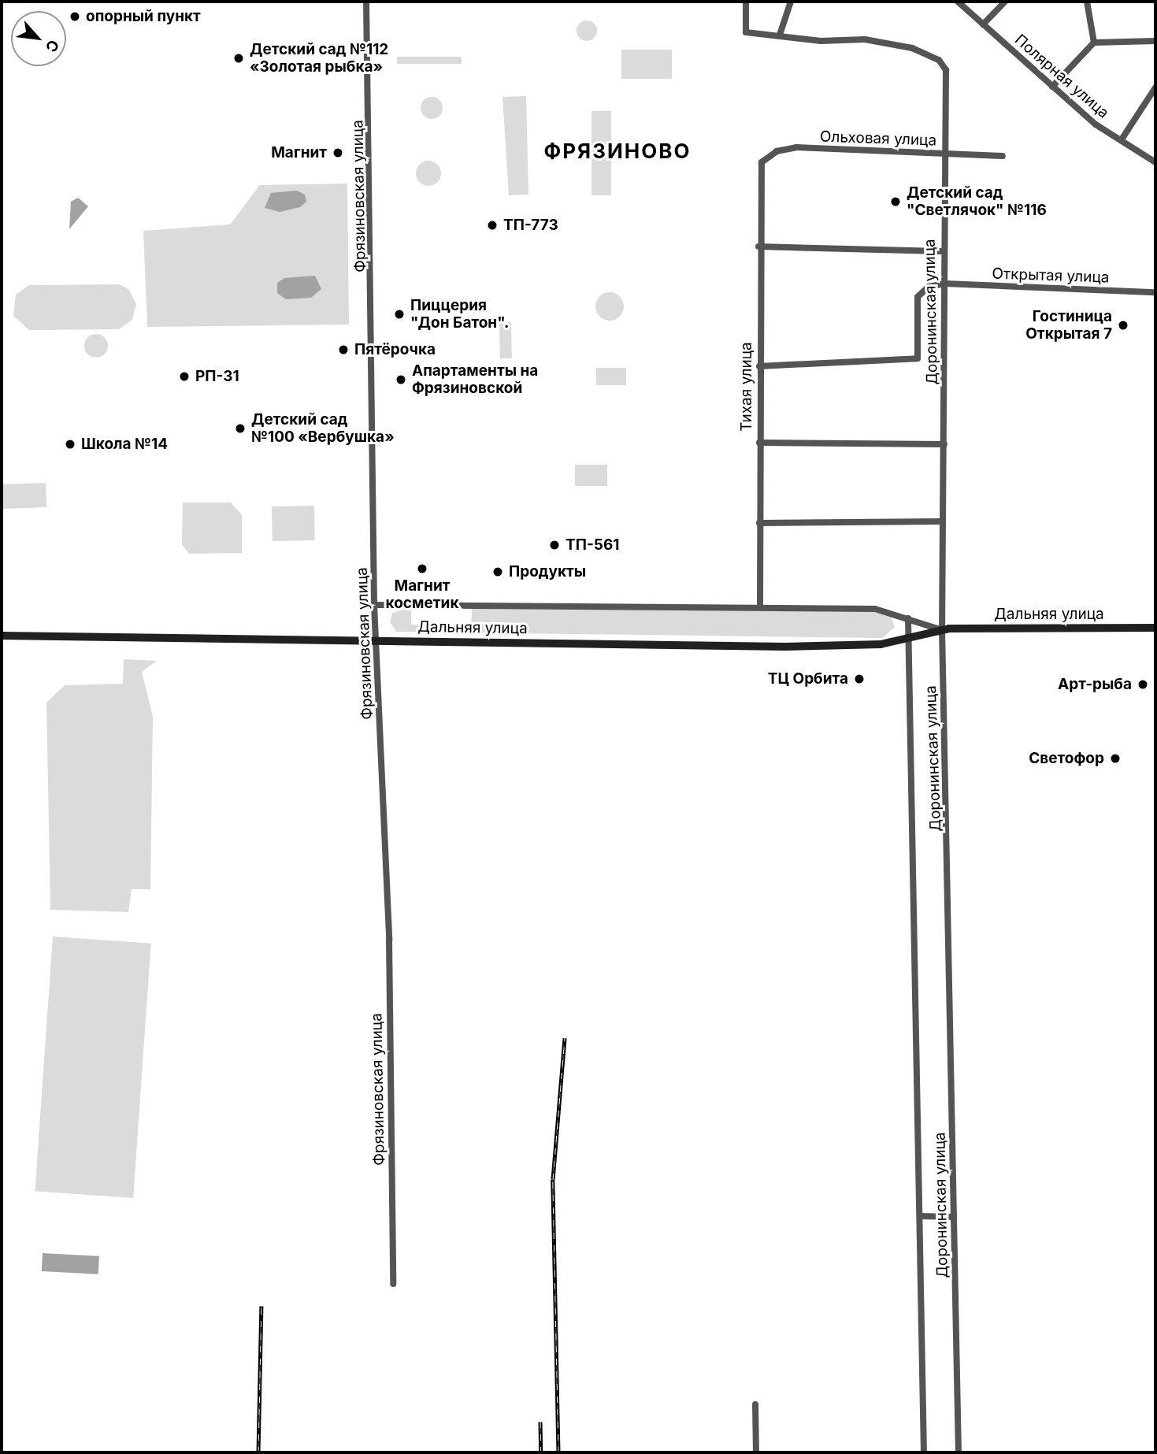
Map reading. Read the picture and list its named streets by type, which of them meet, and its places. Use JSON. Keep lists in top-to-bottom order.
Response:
{
  "streets": {
    "street": [
      "Полярная улица",
      "Ольховая улица",
      "Фрязиновская улица",
      "Открытая улица",
      "Доронинская улица",
      "Тихая улица",
      "Дальняя улица"
    ]
  },
  "crossings": [
    ["Ольховая улица", "Доронинская улица"],
    ["Ольховая улица", "Тихая улица"],
    ["Фрязиновская улица", "Дальняя улица"],
    ["Открытая улица", "Доронинская улица"],
    ["Доронинская улица", "Дальняя улица"],
    ["Тихая улица", "Дальняя улица"]
  ],
  "districts": ["ФРЯЗИНОВО"],
  "places": [
    "опорный пункт",
    "Детский сад №112 «Золотая рыбка»",
    "Магнит",
    "Детский сад \"Светлячок\" №116",
    "ТП-773",
    "Пиццерия \"Дон Батон\".",
    "Гостиница Открытая 7",
    "Пятёрочка",
    "РП-31",
    "Апартаменты на Фрязиновской",
    "Детский сад №100 «Вербушка»",
    "Школа №14",
    "ТП-561",
    "Магнит косметик",
    "Продукты",
    "ТЦ Орбита",
    "Арт-рыба",
    "Светофор"
  ],
  "north": "bottom right"
}
